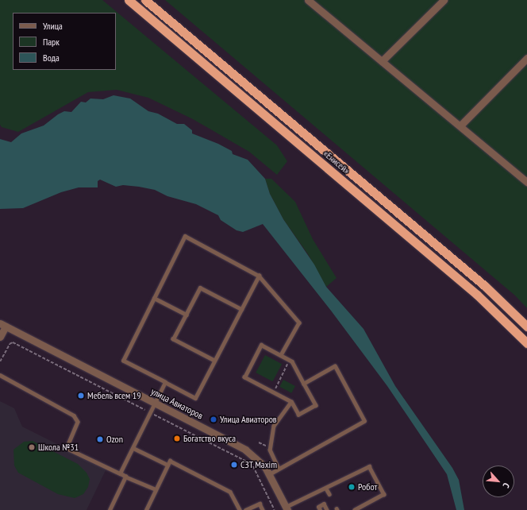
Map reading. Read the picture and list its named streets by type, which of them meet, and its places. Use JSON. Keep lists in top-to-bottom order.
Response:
{
  "streets": {
    "highway": ["«Енисей»"],
    "street": ["улица Авиаторов"]
  },
  "places": [
    "Мебель всем 19",
    "Улица Авиаторов",
    "Богатство вкуса",
    "Ozon",
    "Школа №31",
    "СЗТ Maxim",
    "Робот"
  ],
  "legend": ["Улица", "Парк", "Вода"],
  "north": "bottom right"
}
